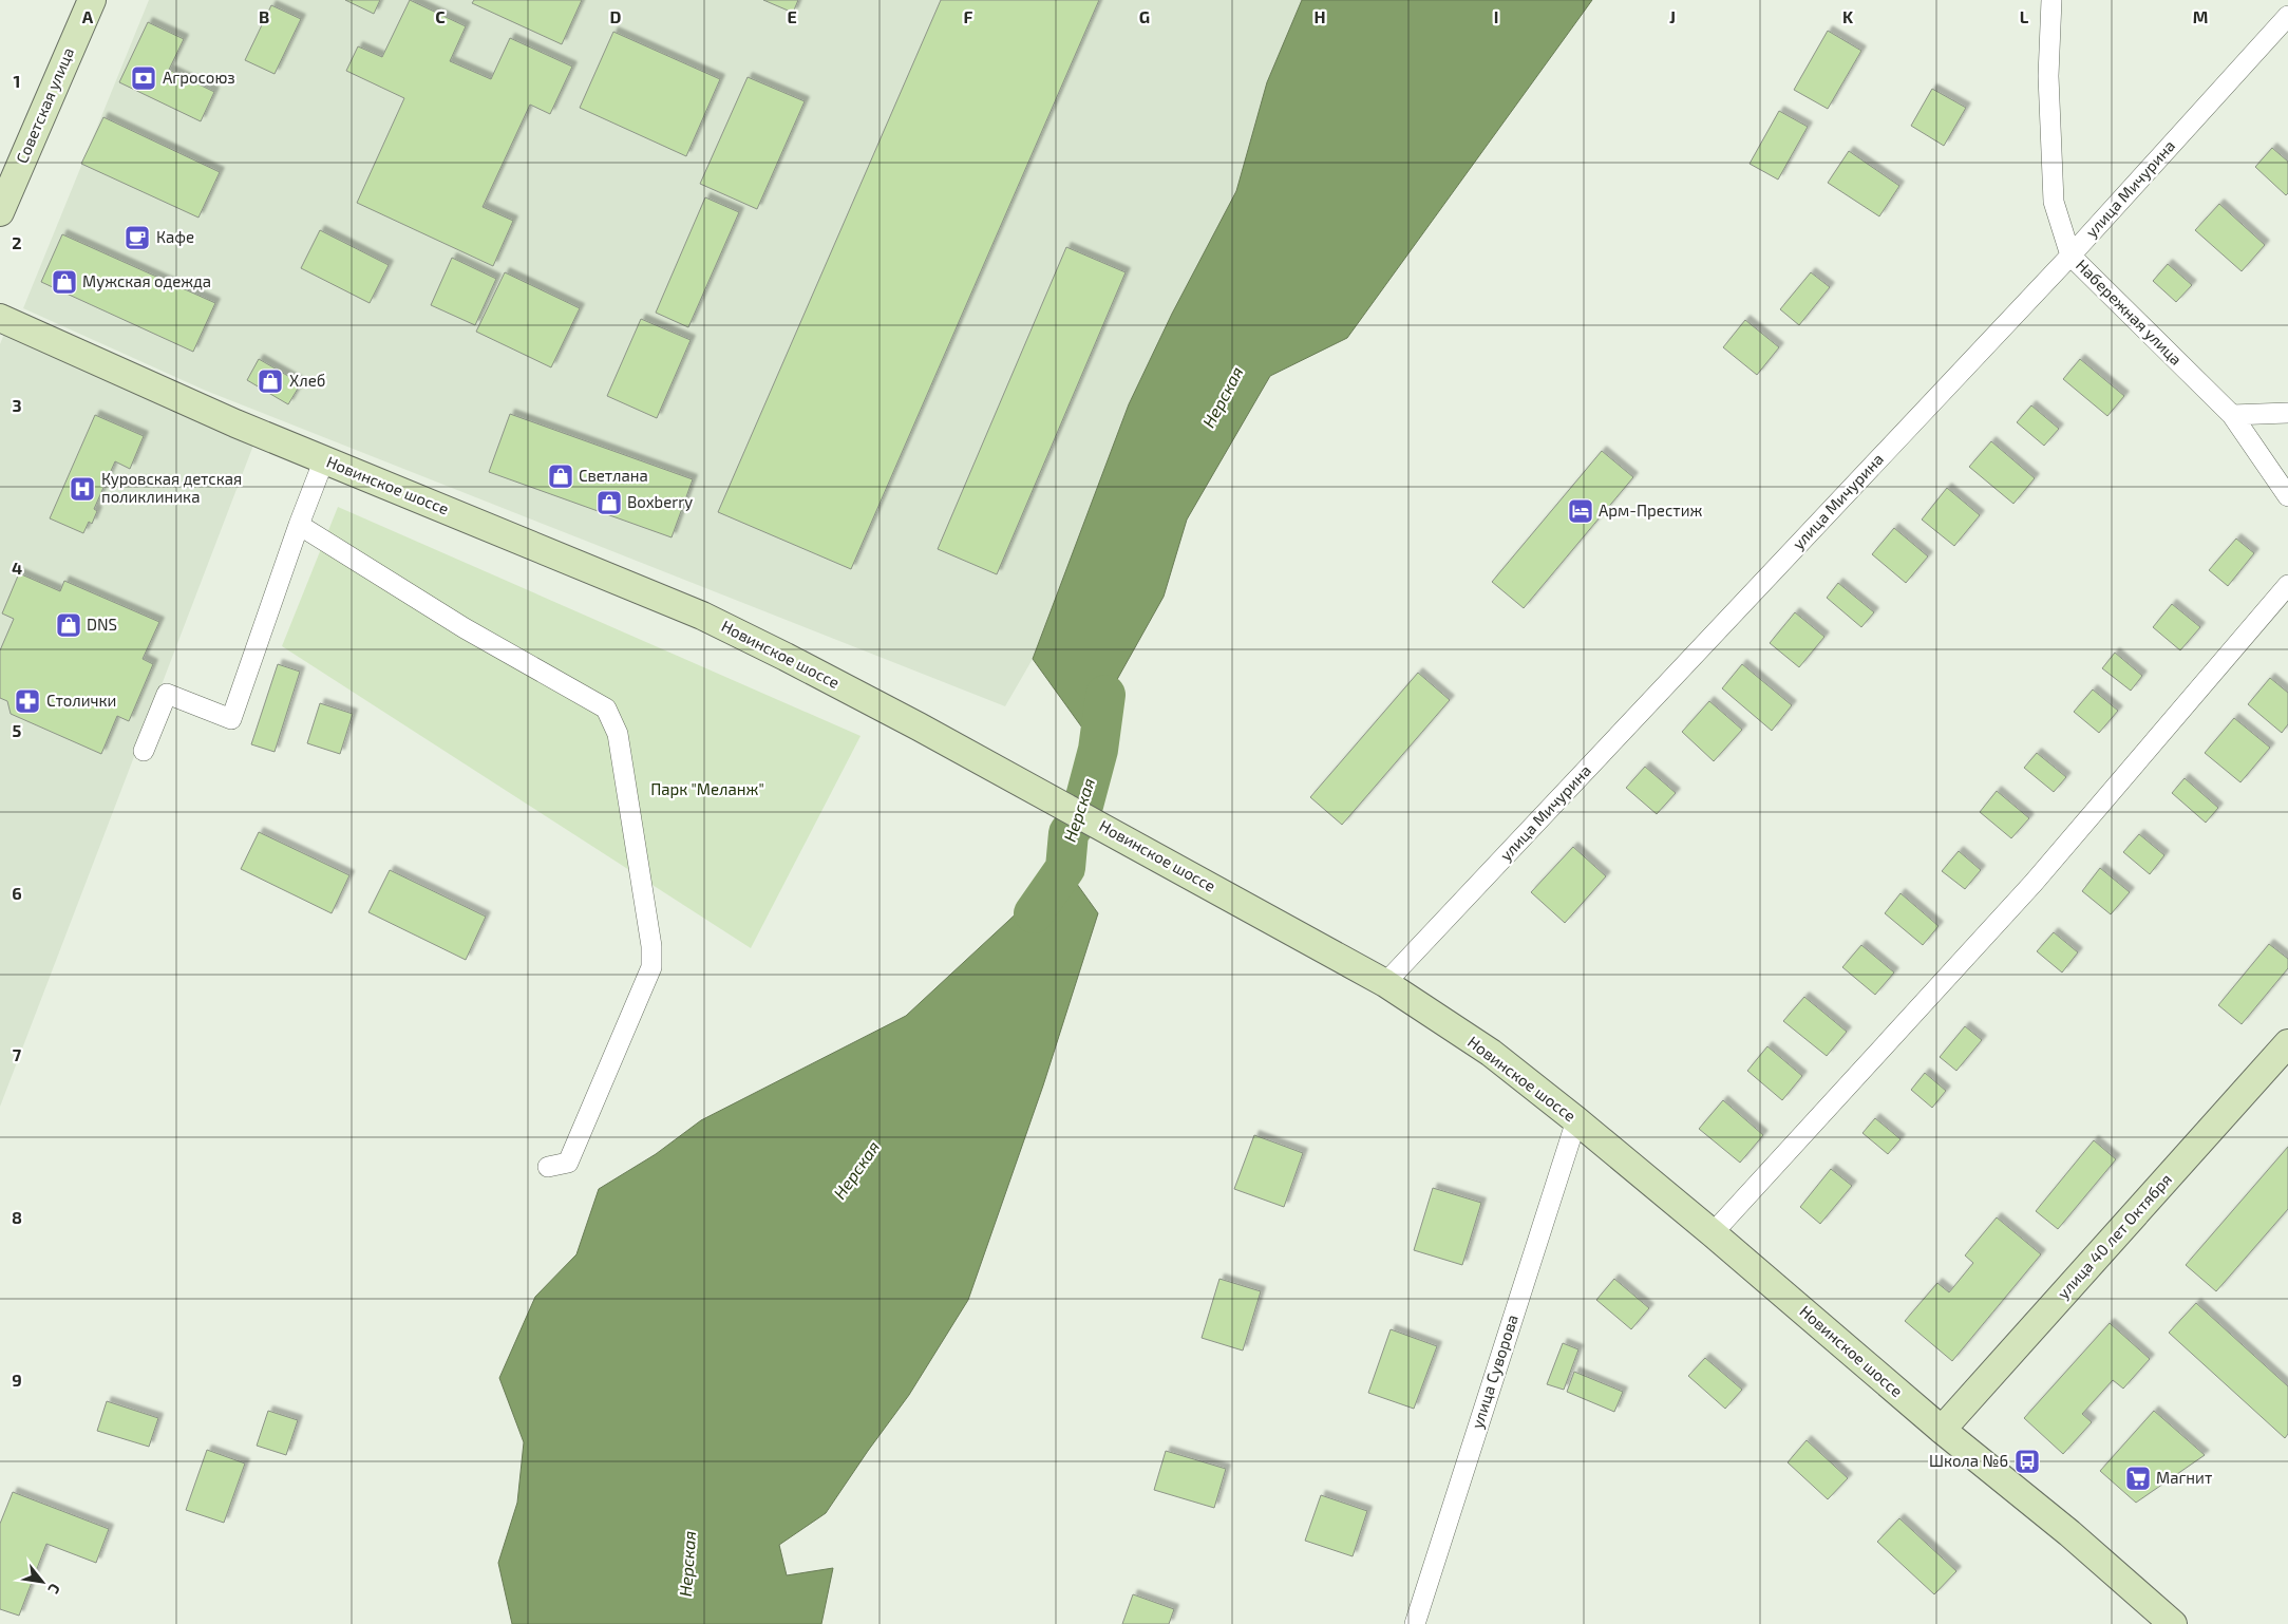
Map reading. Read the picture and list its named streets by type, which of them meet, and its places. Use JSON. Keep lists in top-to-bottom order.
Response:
{
  "streets": {
    "street": [
      "Советская улица",
      "улица Мичурина",
      "Набережная улица",
      "Новинское шоссе",
      "улица 40 лет Октября",
      "улица Суворова"
    ]
  },
  "crossings": [
    ["улица Мичурина", "Набережная улица"],
    ["улица Мичурина", "Новинское шоссе"],
    ["Новинское шоссе", "улица 40 лет Октября"],
    ["Новинское шоссе", "улица Суворова"]
  ],
  "water": ["Нерская"],
  "parks": ["Парк \"Меланж\""],
  "places": {
    "bank": ["Агросоюз"],
    "cafe": ["Кафе"],
    "shop": [
      "Мужская одежда",
      "Хлеб",
      "Светлана",
      "Boxberry",
      "DNS"
    ],
    "hospital": ["Куровская детская поликлиника"],
    "hotel": ["Арм-Престиж"],
    "pharmacy": ["Столички"],
    "bus stop": ["Школа №6"],
    "supermarket": ["Магнит"]
  },
  "north": "bottom right",
  "grid": {
    "columns": [
      "A",
      "B",
      "C",
      "D",
      "E",
      "F",
      "G",
      "H",
      "I",
      "J",
      "K",
      "L",
      "M"
    ],
    "rows": [
      "1",
      "2",
      "3",
      "4",
      "5",
      "6",
      "7",
      "8",
      "9"
    ]
  }
}
